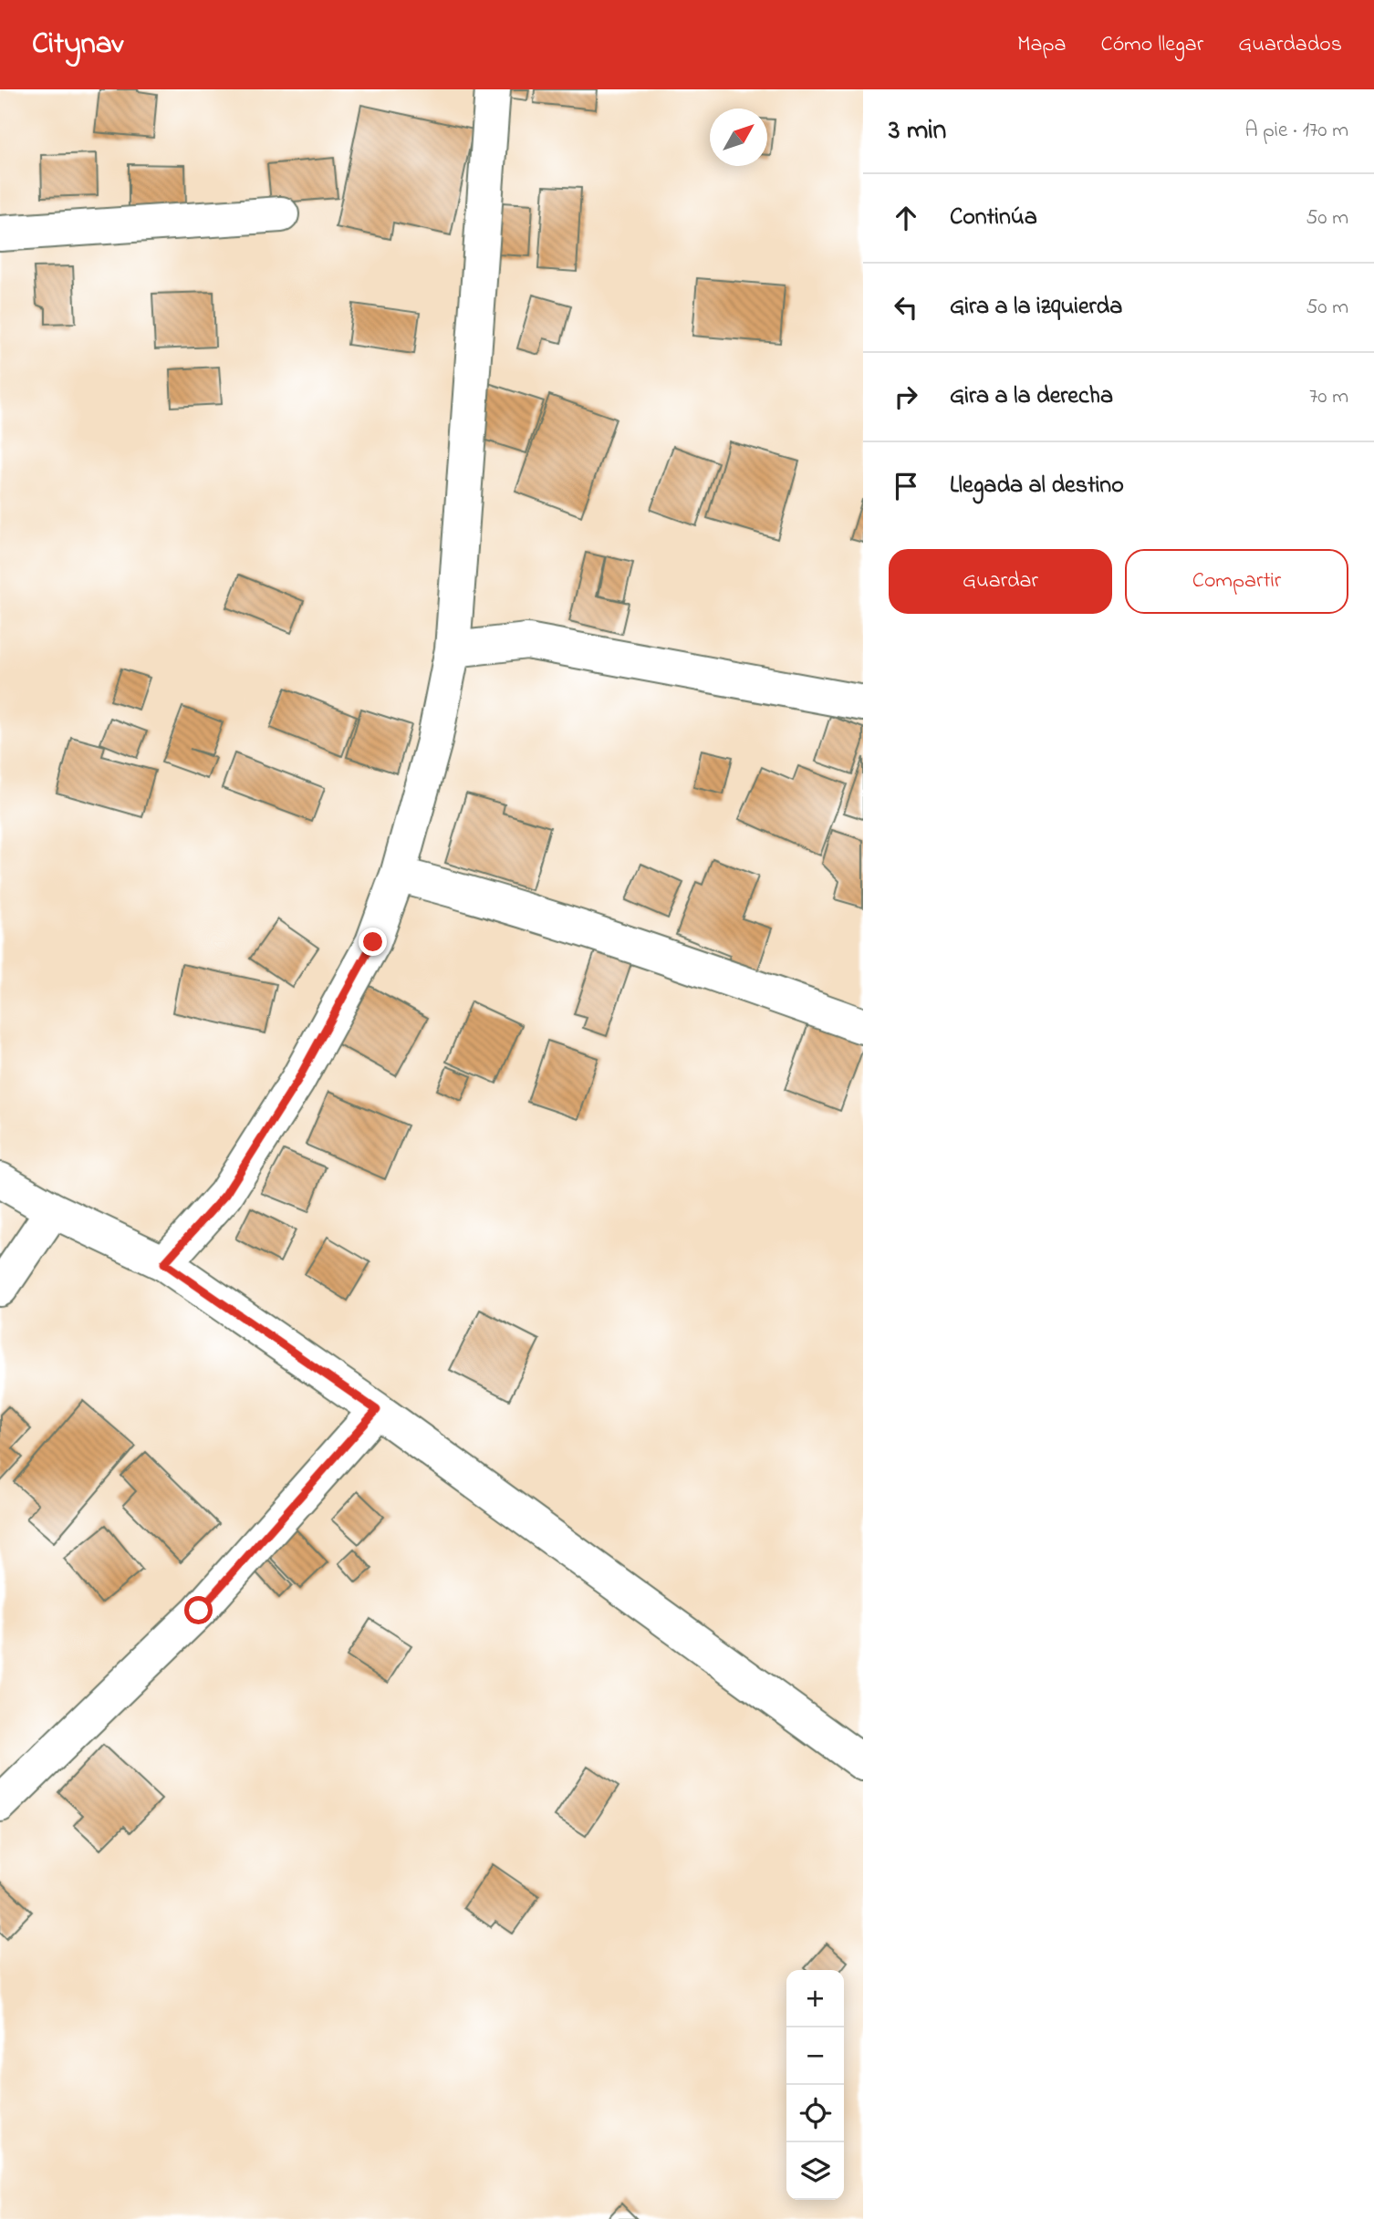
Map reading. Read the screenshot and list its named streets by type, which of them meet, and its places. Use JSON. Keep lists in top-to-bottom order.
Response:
{
  "north": "top right",
  "page": {
    "header": "Citynav",
    "nav": ["Mapa", "Cómo llegar", "Guardados"],
    "heading": ["3 min", "A pie · 170 m"],
    "list": [
      ["Continúa", "50 m"],
      ["Gira a la izquierda", "50 m"],
      ["Gira a la derecha", "70 m"],
      "Llegada al destino"
    ],
    "buttons": ["Guardar", "Compartir"],
    "map_buttons": ["+", "−"]
  }
}
